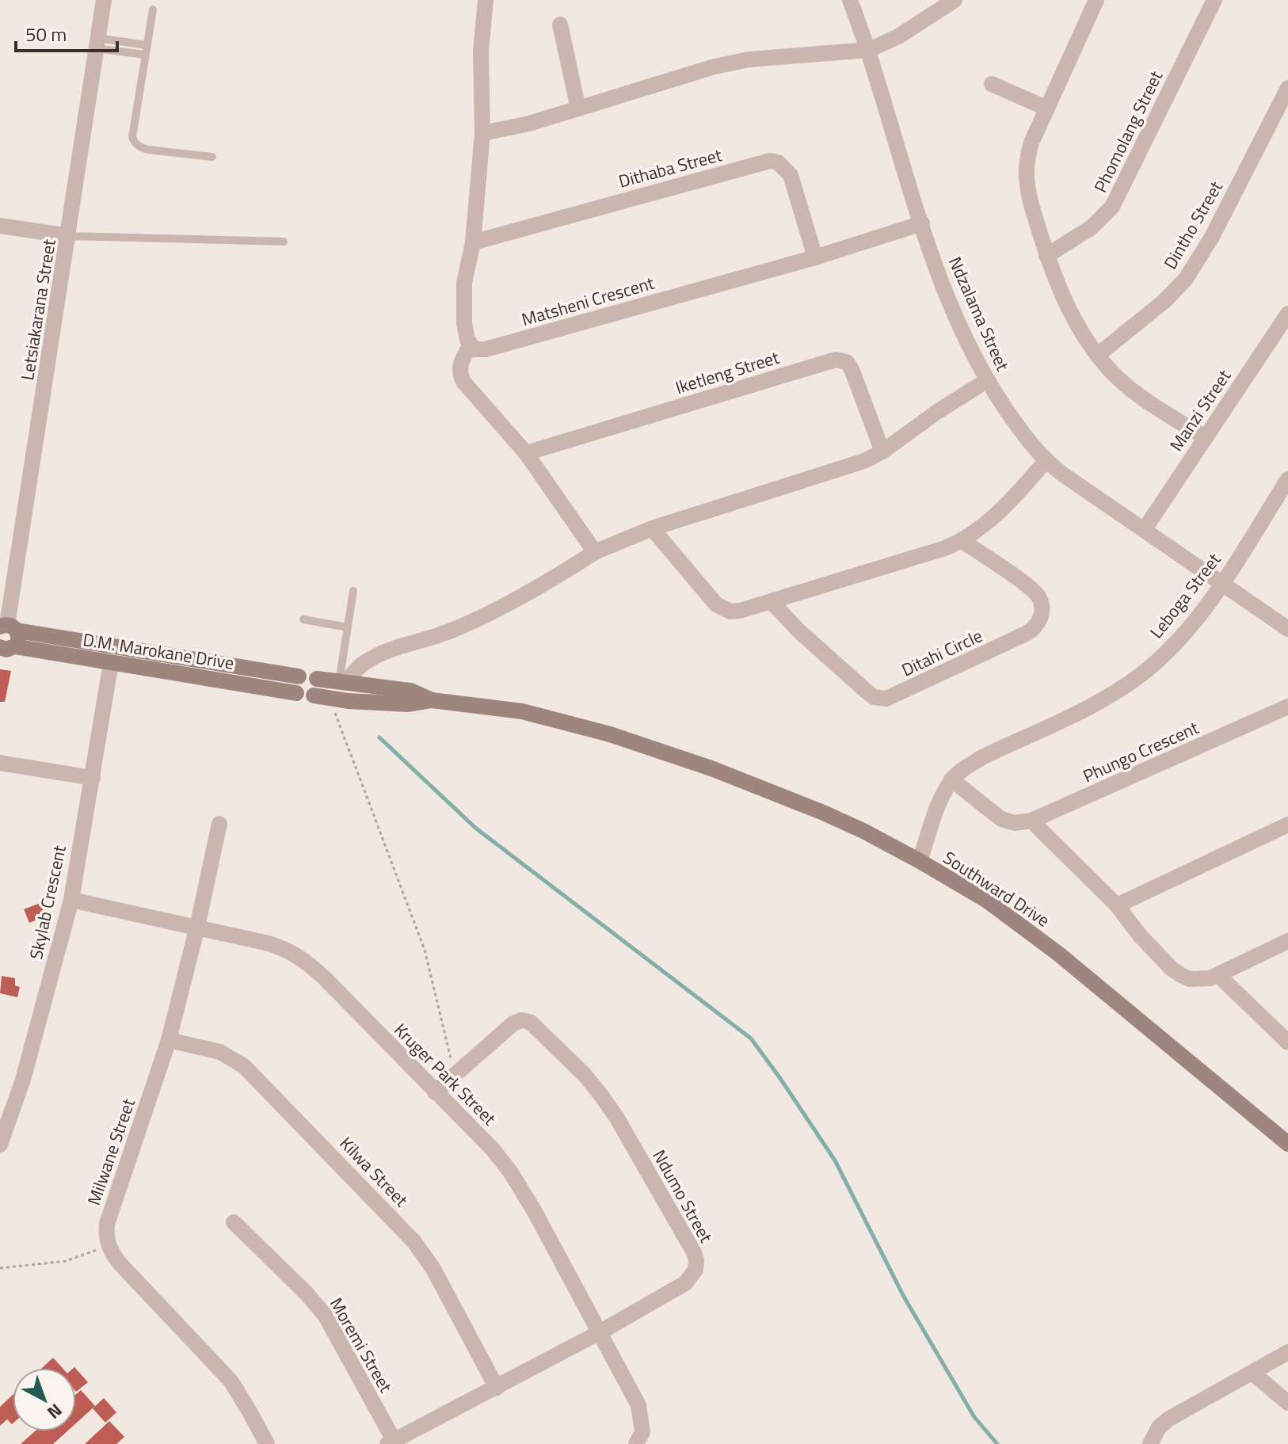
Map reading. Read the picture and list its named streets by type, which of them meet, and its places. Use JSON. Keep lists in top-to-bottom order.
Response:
{
  "streets": {
    "main road": ["D.M. Marokane Drive", "Southward Drive"],
    "street": [
      "Phomolang Street",
      "Dithaba Street",
      "Dintho Street",
      "Matsheni Crescent",
      "Letsiakarana Street",
      "Ndzalama Street",
      "Iketleng Street",
      "Manzi Street",
      "Leboga Street",
      "Ditahi Circle",
      "Phungo Crescent",
      "Skylab Crescent",
      "Kruger Park Street",
      "Milwane Street",
      "Kilwa Street",
      "Ndumo Street",
      "Moremi Street"
    ]
  },
  "crossings": [
    ["Dithaba Street", "Matsheni Crescent"],
    ["Matsheni Crescent", "Ndzalama Street"],
    ["Letsiakarana Street", "D.M. Marokane Drive"],
    ["Ndzalama Street", "Manzi Street"],
    ["Ndzalama Street", "Leboga Street"],
    ["Leboga Street", "Phungo Crescent"],
    ["D.M. Marokane Drive", "Southward Drive"],
    ["D.M. Marokane Drive", "Skylab Crescent"],
    ["Skylab Crescent", "Kruger Park Street"],
    ["Kruger Park Street", "Milwane Street"],
    ["Kruger Park Street", "Ndumo Street"],
    ["Milwane Street", "Kilwa Street"],
    ["Kilwa Street", "Ndumo Street"],
    ["Ndumo Street", "Moremi Street"]
  ],
  "scale_bar": "50 m",
  "north": "bottom right"
}
